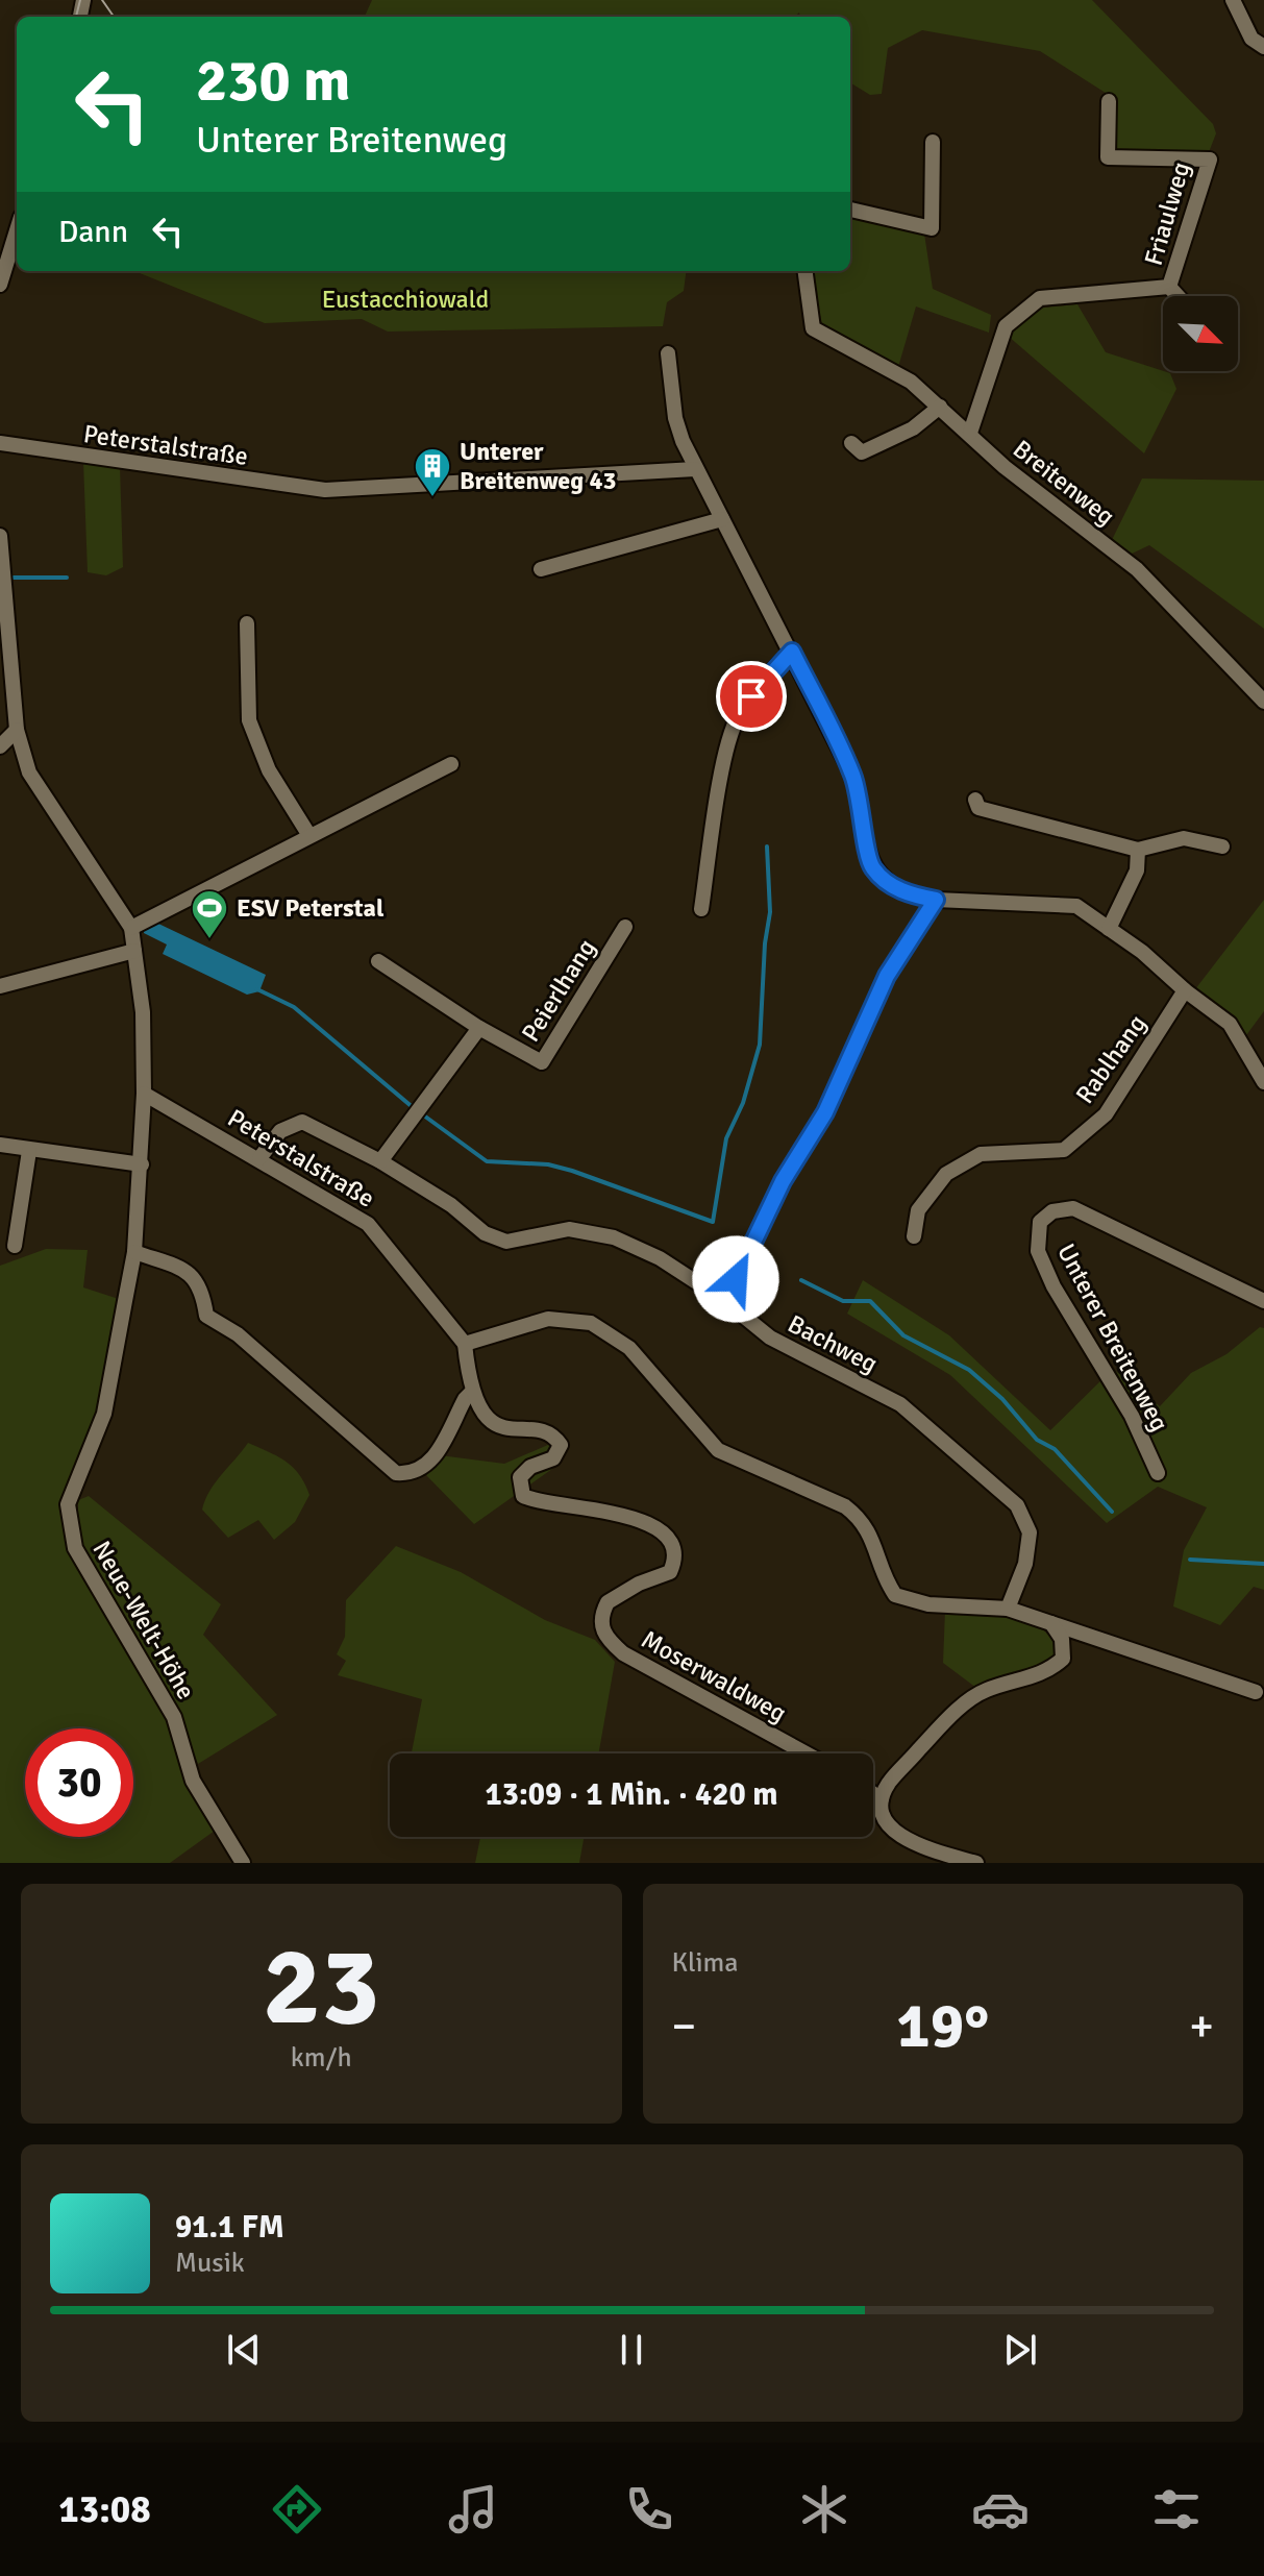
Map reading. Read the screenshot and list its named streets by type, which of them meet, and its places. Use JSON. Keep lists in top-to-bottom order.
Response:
{
  "streets": {
    "street": [
      "Friaulweg",
      "Peterstalstraße",
      "Breitenweg",
      "Peierlhang",
      "Rablhang",
      "Unterer Breitenweg",
      "Bachweg",
      "Neue-Welt-Höhe",
      "Moserwaldweg"
    ]
  },
  "crossings": [
    ["Friaulweg", "Breitenweg"],
    ["Peterstalstraße", "Bachweg"],
    ["Peterstalstraße", "Neue-Welt-Höhe"],
    ["Peterstalstraße", "Moserwaldweg"],
    ["Peierlhang", "Bachweg"]
  ],
  "parks": ["Eustacchiowald"],
  "places": {
    "building": ["Unterer Breitenweg 43"],
    "sports": ["ESV Peterstal"]
  },
  "north": "bottom right",
  "page": {
    "turn": ["230 m", "Unterer Breitenweg"],
    "then": "Dann",
    "limit": "30",
    "trip": "13:09 · 1 Min. · 420 m",
    "tile": [
      ["23", "km/h"],
      "Klima"
    ],
    "heat": ["−", "19°", "+"],
    "song": ["91.1 FM", "Musik"],
    "tabs": "13:08"
  }
}
